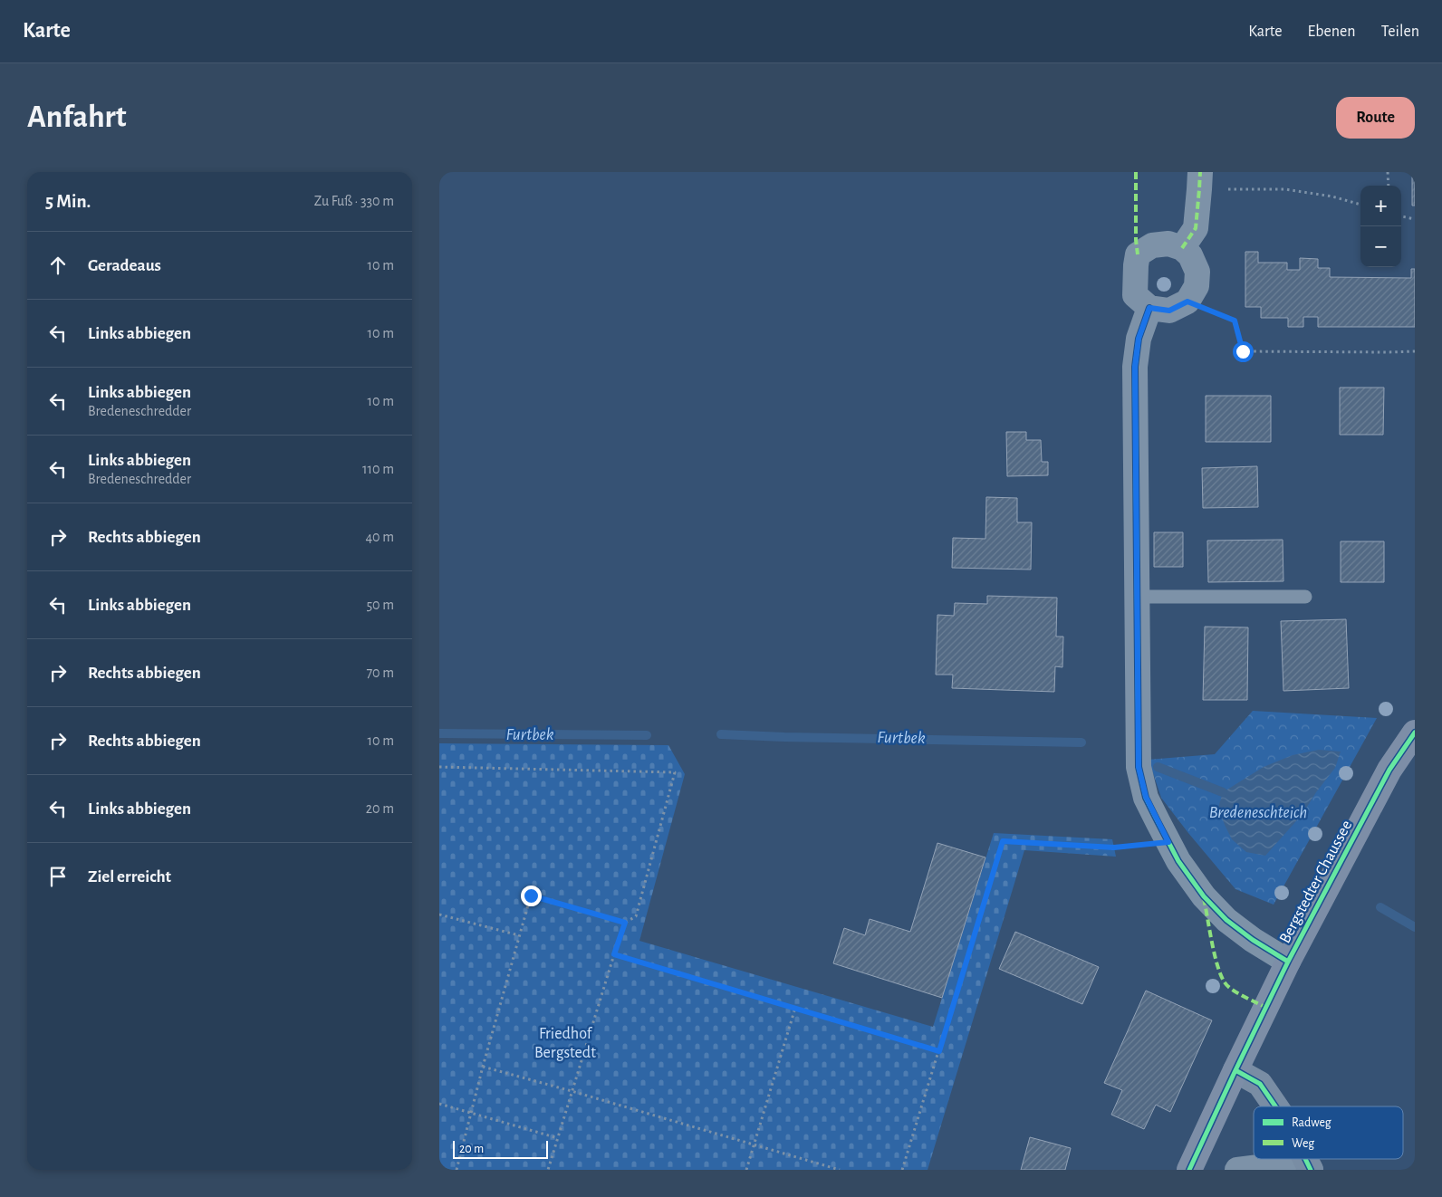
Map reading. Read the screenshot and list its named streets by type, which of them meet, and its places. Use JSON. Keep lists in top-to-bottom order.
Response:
{
  "streets": {
    "main road": ["Bergstedter Chaussee"]
  },
  "water": ["Furtbek", "Bredeneschteich"],
  "parks": ["Friedhof Bergstedt"],
  "legend": ["Radweg", "Weg"],
  "scale_bar": "20 m",
  "page": {
    "header": "Karte",
    "nav": ["Karte", "Ebenen", "Teilen"],
    "buttons": "Route",
    "title": "Anfahrt",
    "heading": ["5 Min.", "Zu Fuß · 330 m"],
    "map_buttons": ["+", "−"],
    "list": [
      ["Geradeaus", "10 m"],
      ["Links abbiegen", "10 m"],
      ["Links abbiegen", "Bredeneschredder", "10 m"],
      ["Links abbiegen", "Bredeneschredder", "110 m"],
      ["Rechts abbiegen", "40 m"],
      ["Links abbiegen", "50 m"],
      ["Rechts abbiegen", "70 m"],
      ["Rechts abbiegen", "10 m"],
      ["Links abbiegen", "20 m"],
      "Ziel erreicht"
    ],
    "scale": "20 m"
  }
}
